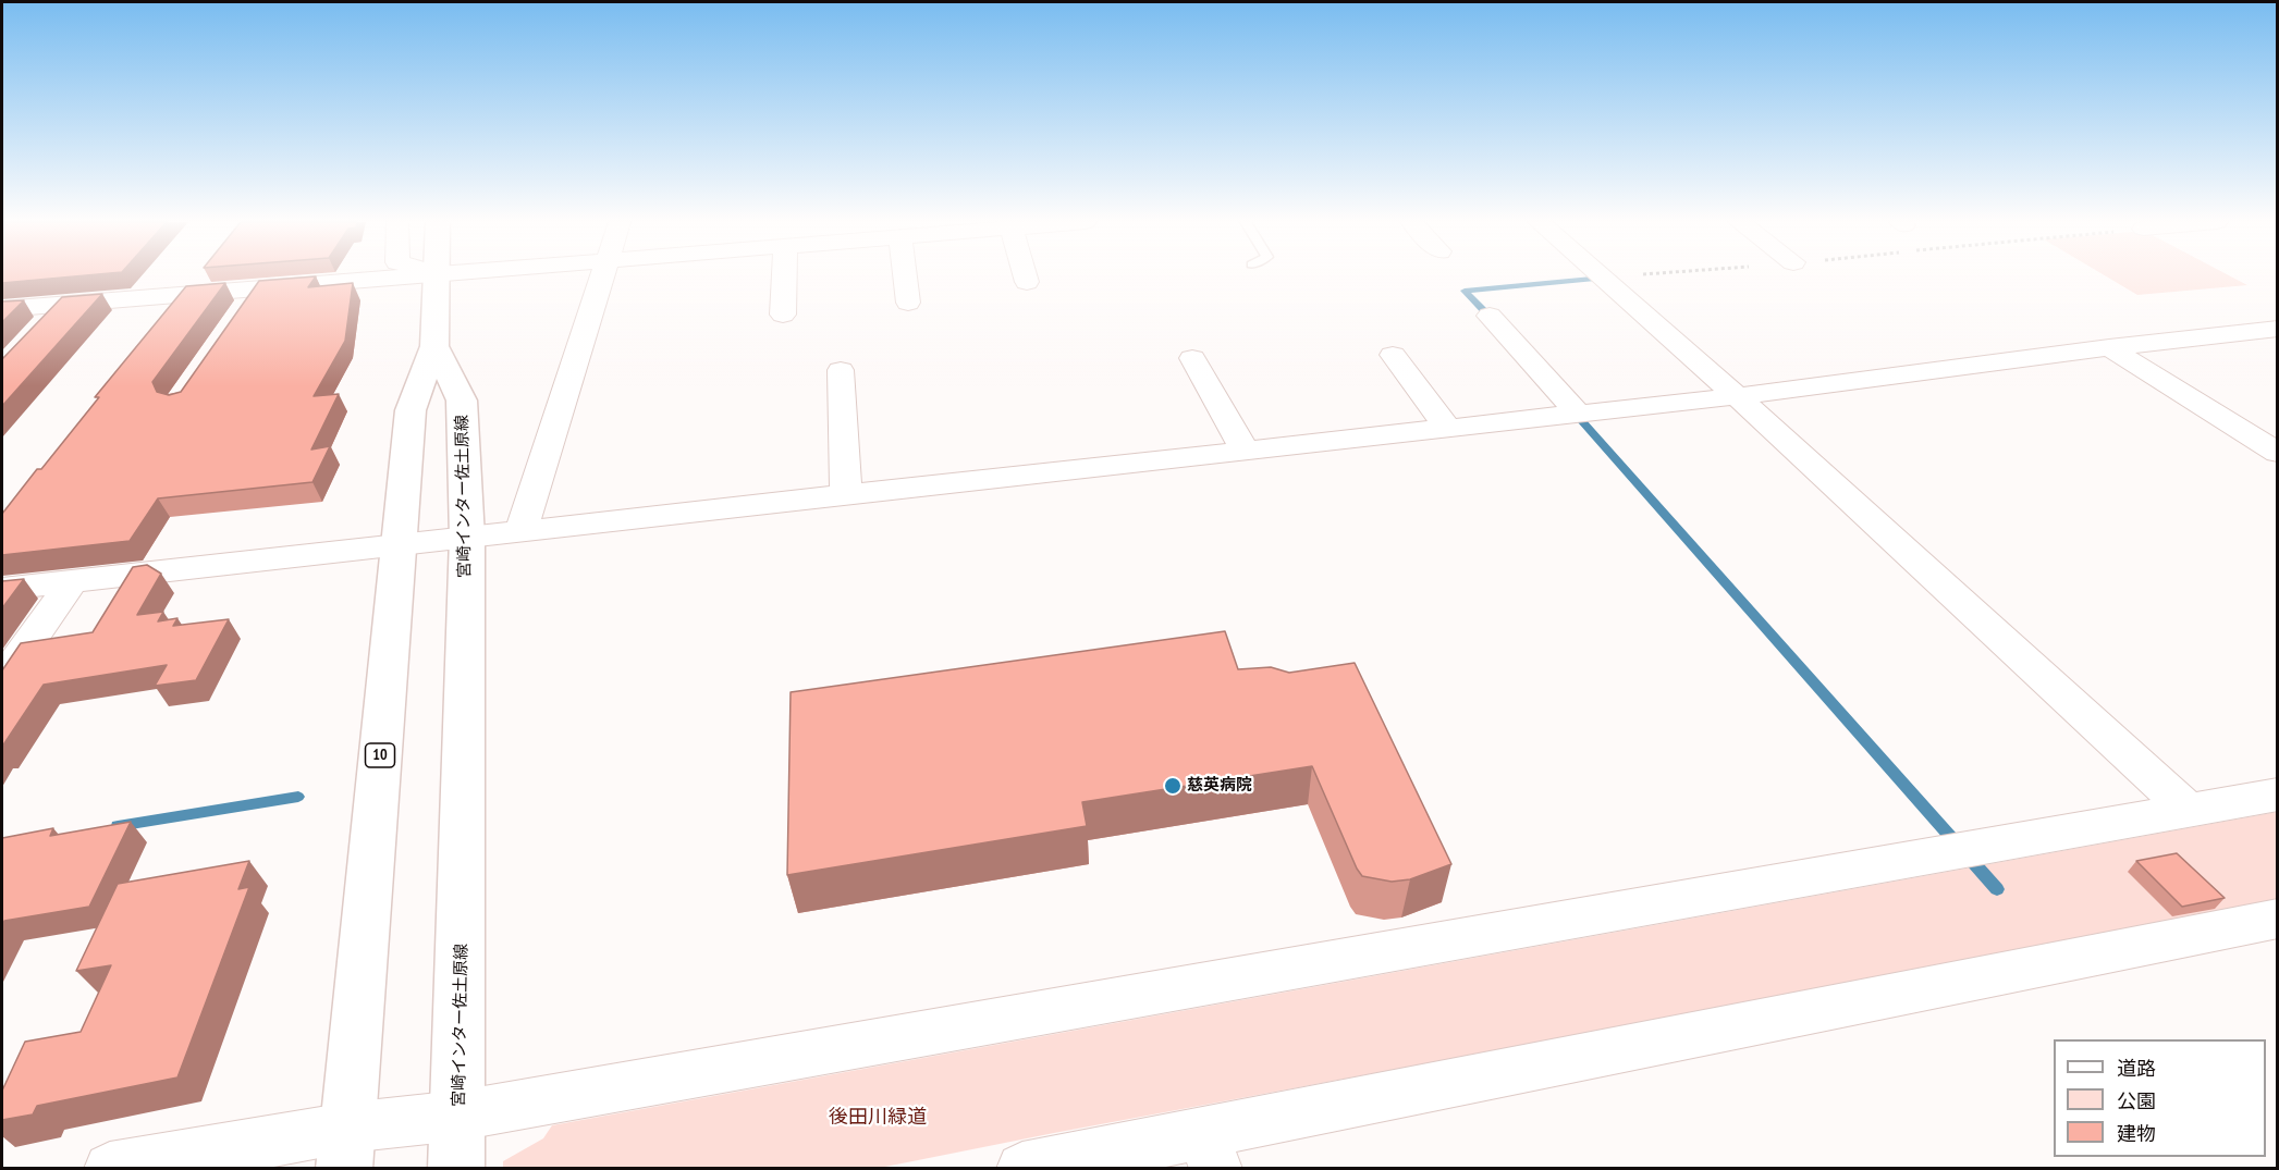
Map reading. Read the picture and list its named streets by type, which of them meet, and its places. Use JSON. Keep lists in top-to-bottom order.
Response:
{
  "streets": {
    "main road": ["宮崎インター佐土原線", "10"]
  },
  "crossings": [
    ["宮崎インター佐土原線", "10"]
  ],
  "parks": ["後田川緑道"],
  "places": ["慈英病院"],
  "legend": ["道路", "公園", "建物"]
}
